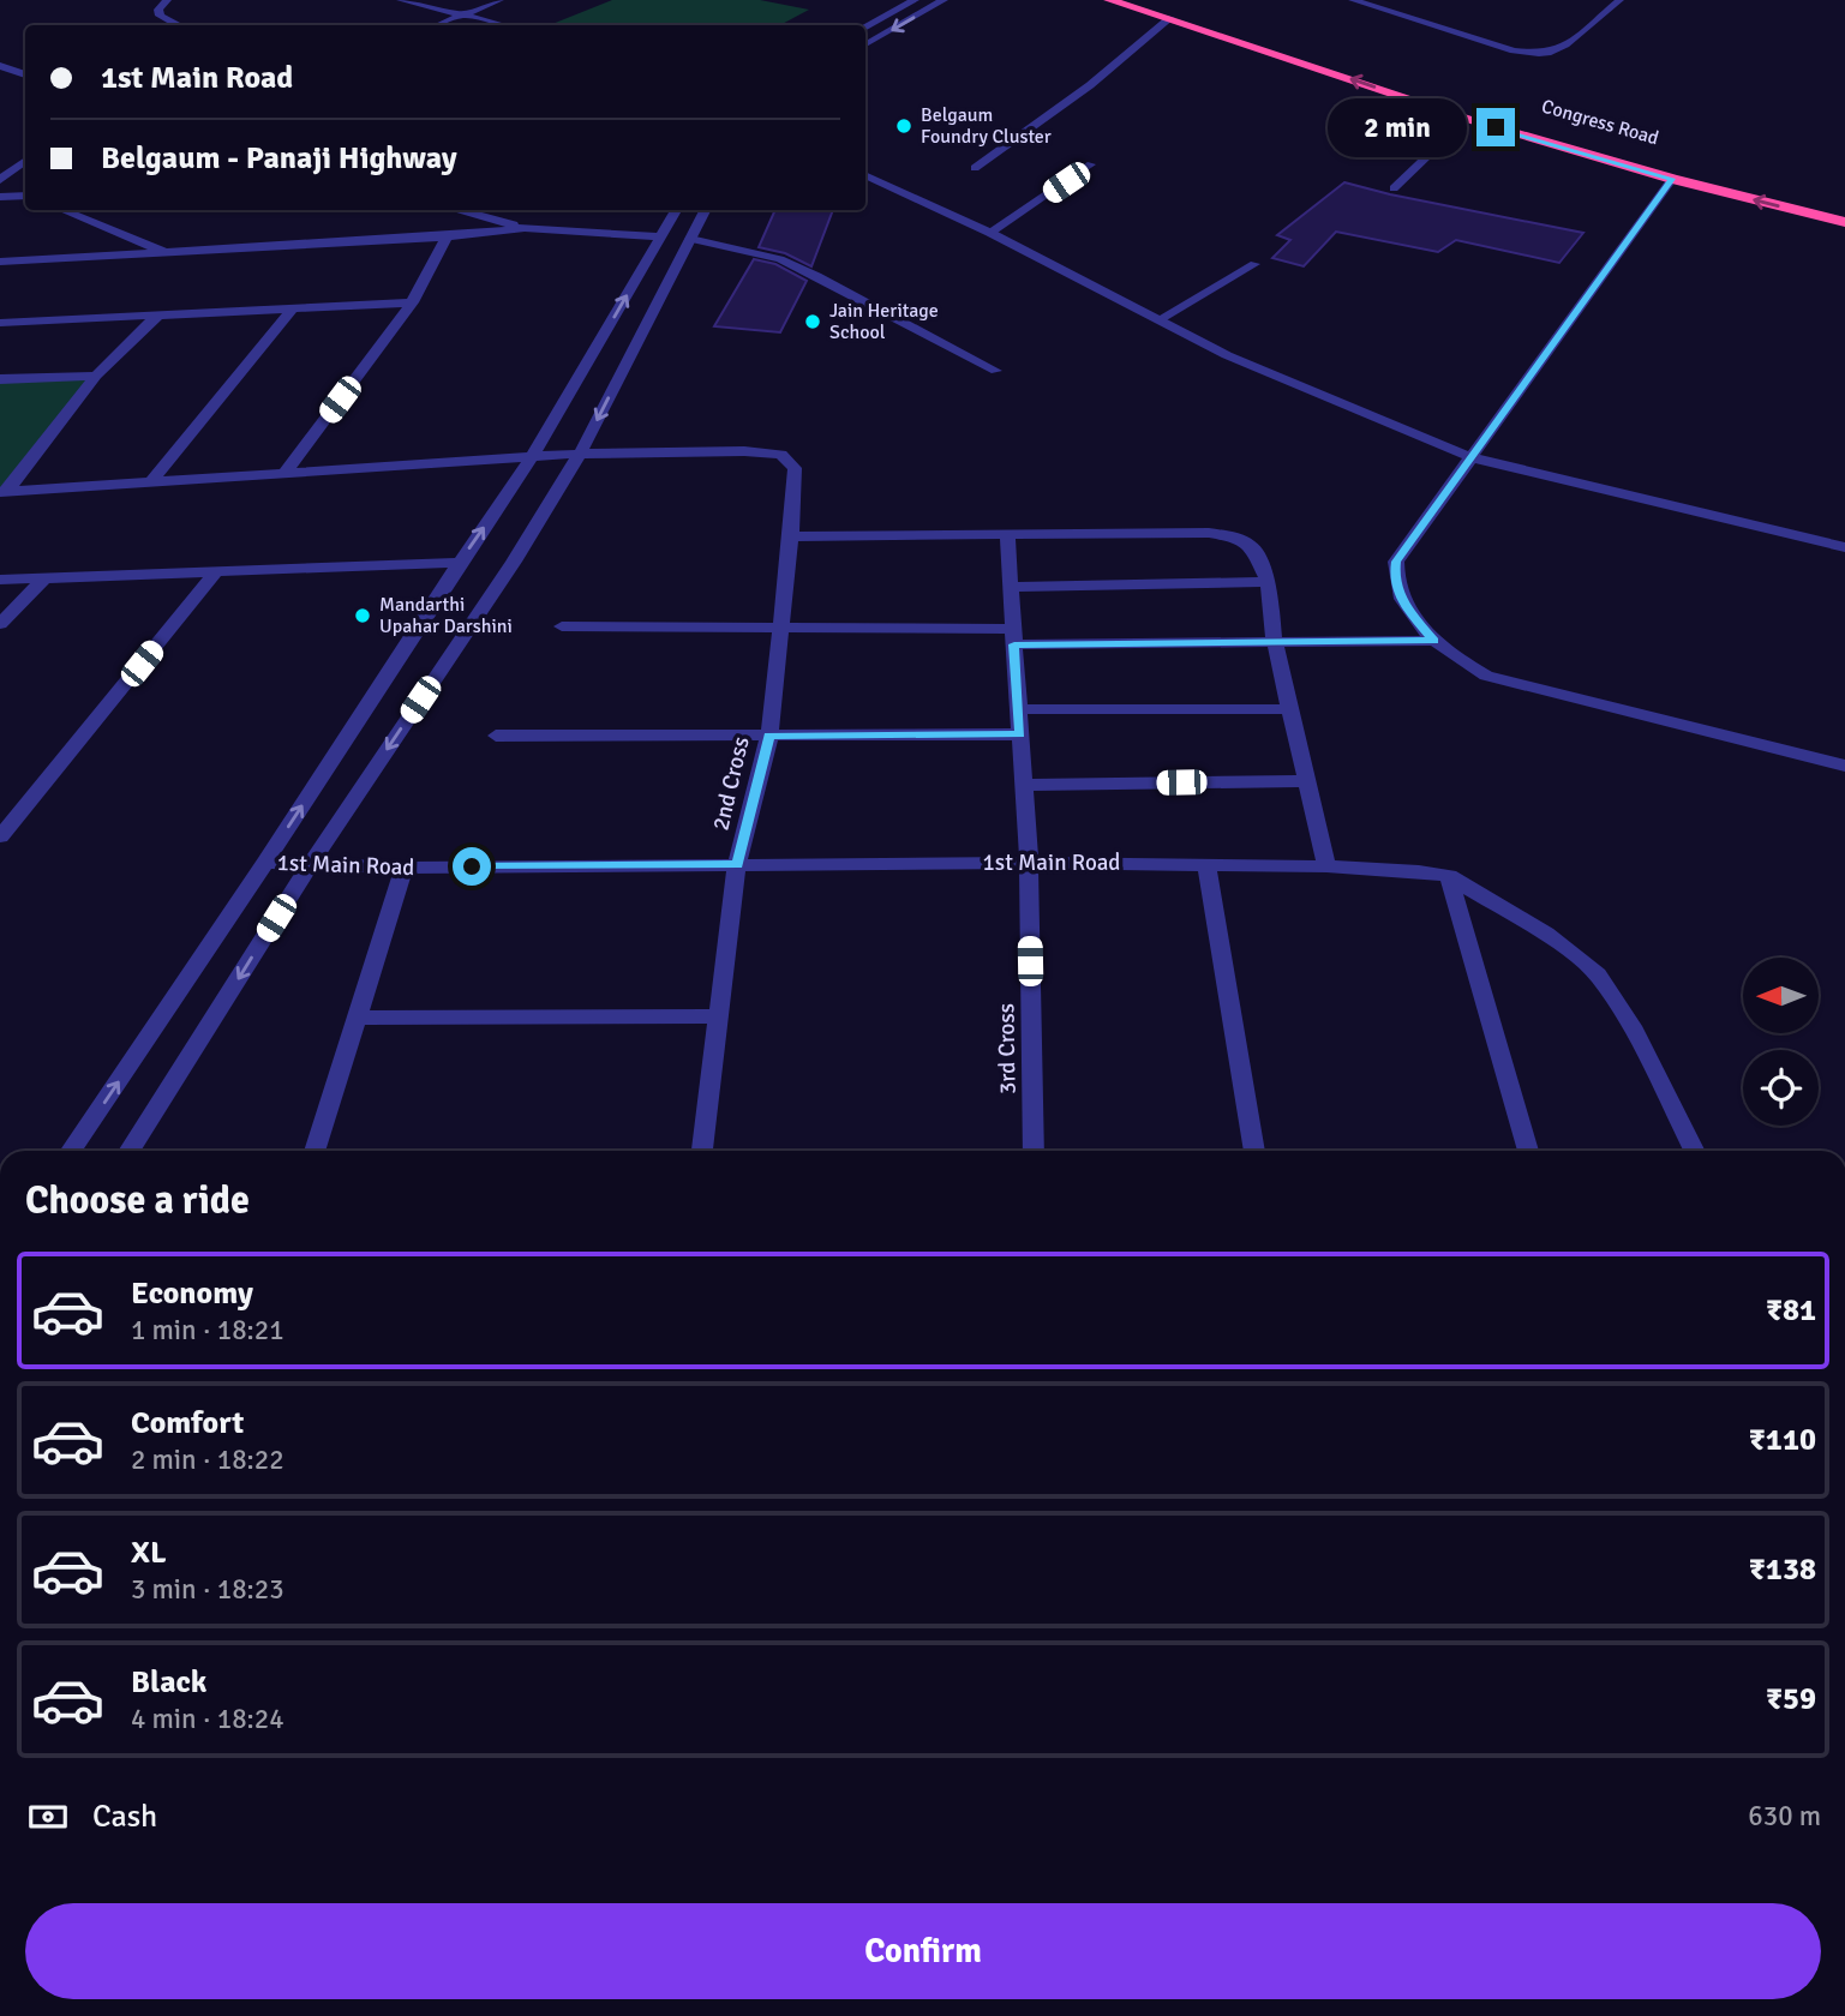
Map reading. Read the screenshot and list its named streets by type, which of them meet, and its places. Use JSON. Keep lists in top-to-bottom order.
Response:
{
  "streets": {
    "highway": ["Congress Road"],
    "street": ["2nd Cross", "1st Main Road", "3rd Cross"]
  },
  "crossings": [
    ["2nd Cross", "1st Main Road"],
    ["1st Main Road", "3rd Cross"]
  ],
  "places": ["Belgaum Foundry Cluster", "Jain Heritage School", "Mandarthi Upahar Darshini"],
  "north": "left",
  "page": {
    "banner": ["1st Main Road", "Belgaum - Panaji Highway"],
    "bubble": "2 min",
    "heading": "Choose a ride",
    "list": [
      {
        "name": "Economy",
        "note": "1 min · 18:21",
        "value": "₹81"
      },
      {
        "name": "Comfort",
        "note": "2 min · 18:22",
        "value": "₹110"
      },
      {
        "name": "XL",
        "note": "3 min · 18:23",
        "value": "₹138"
      },
      {
        "name": "Black",
        "note": "4 min · 18:24",
        "value": "₹59"
      }
    ],
    "pay": ["Cash", "630 m"],
    "buttons": "Confirm"
  }
}
